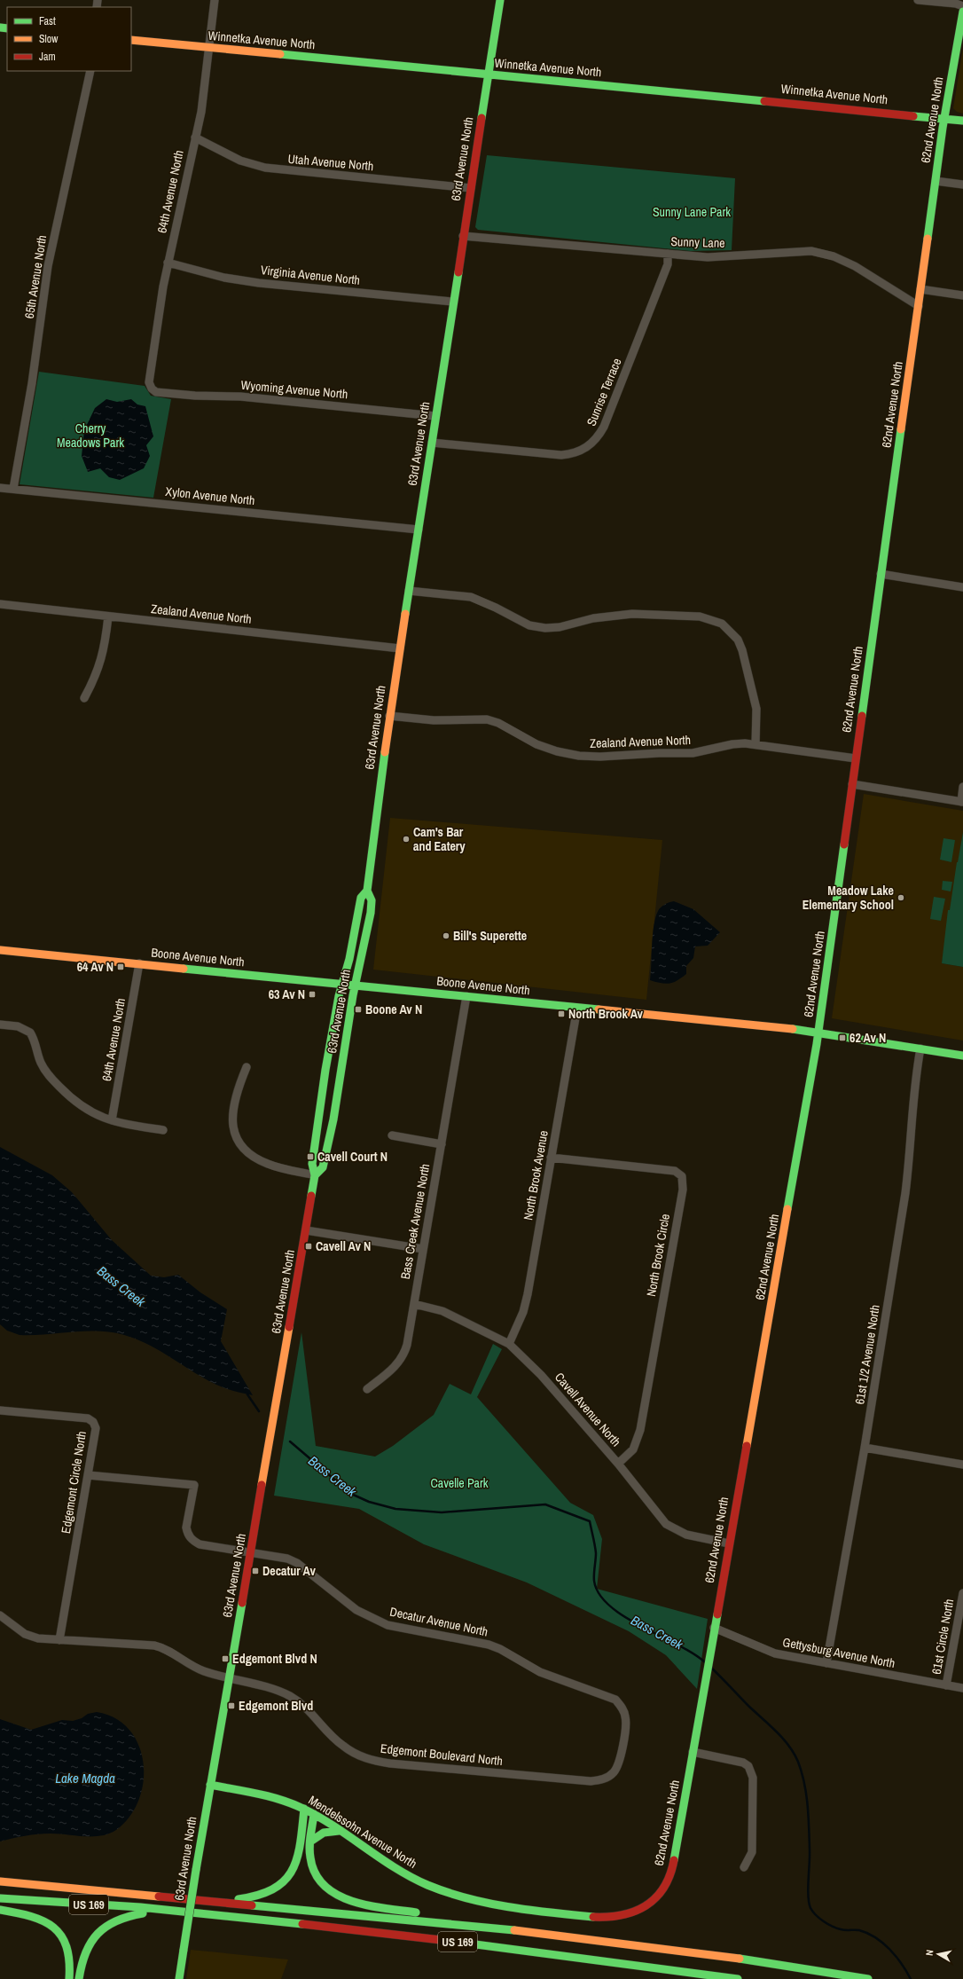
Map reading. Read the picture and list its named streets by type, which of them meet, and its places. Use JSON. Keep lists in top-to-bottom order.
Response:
{
  "streets": {
    "main road": [
      "Winnetka Avenue North",
      "62nd Avenue North",
      "63rd Avenue North",
      "Boone Avenue North",
      "Mendelssohn Avenue North",
      "US 169"
    ],
    "street": [
      "Utah Avenue North",
      "64th Avenue North",
      "Sunny Lane",
      "Virginia Avenue North",
      "65th Avenue North",
      "Wyoming Avenue North",
      "Sunrise Terrace",
      "Xylon Avenue North",
      "Zealand Avenue North",
      "North Brook Avenue",
      "Bass Creek Avenue North",
      "North Brook Circle",
      "61st 1/2 Avenue North",
      "Cavell Avenue North",
      "Edgemont Circle North",
      "Decatur Avenue North",
      "61st Circle North",
      "Gettysburg Avenue North",
      "Edgemont Boulevard North"
    ]
  },
  "crossings": [
    ["Winnetka Avenue North", "62nd Avenue North"],
    ["Winnetka Avenue North", "63rd Avenue North"],
    ["Winnetka Avenue North", "64th Avenue North"],
    ["62nd Avenue North", "Sunny Lane"],
    ["62nd Avenue North", "Zealand Avenue North"],
    ["62nd Avenue North", "Boone Avenue North"],
    ["62nd Avenue North", "Cavell Avenue North"],
    ["62nd Avenue North", "Gettysburg Avenue North"],
    ["62nd Avenue North", "Mendelssohn Avenue North"],
    ["63rd Avenue North", "Utah Avenue North"],
    ["63rd Avenue North", "Sunny Lane"],
    ["63rd Avenue North", "Virginia Avenue North"],
    ["63rd Avenue North", "Wyoming Avenue North"],
    ["63rd Avenue North", "Sunrise Terrace"],
    ["63rd Avenue North", "Xylon Avenue North"],
    ["63rd Avenue North", "Zealand Avenue North"],
    ["63rd Avenue North", "Boone Avenue North"],
    ["63rd Avenue North", "Decatur Avenue North"],
    ["63rd Avenue North", "Edgemont Boulevard North"],
    ["63rd Avenue North", "Mendelssohn Avenue North"],
    ["Utah Avenue North", "64th Avenue North"],
    ["64th Avenue North", "Virginia Avenue North"],
    ["64th Avenue North", "Wyoming Avenue North"],
    ["64th Avenue North", "Boone Avenue North"],
    ["Sunny Lane", "Sunrise Terrace"],
    ["65th Avenue North", "Xylon Avenue North"],
    ["Boone Avenue North", "North Brook Avenue"],
    ["Boone Avenue North", "Bass Creek Avenue North"],
    ["Boone Avenue North", "61st 1/2 Avenue North"],
    ["North Brook Avenue", "North Brook Circle"],
    ["North Brook Avenue", "Cavell Avenue North"],
    ["Bass Creek Avenue North", "Cavell Avenue North"],
    ["North Brook Circle", "Cavell Avenue North"],
    ["61st 1/2 Avenue North", "Gettysburg Avenue North"],
    ["Edgemont Circle North", "Decatur Avenue North"],
    ["Edgemont Circle North", "Edgemont Boulevard North"],
    ["Decatur Avenue North", "Edgemont Boulevard North"],
    ["61st Circle North", "Gettysburg Avenue North"]
  ],
  "water": ["Bass Creek", "Lake Magda"],
  "parks": ["Sunny Lane Park", "Cherry Meadows Park", "Cavelle Park"],
  "places": {
    "other": ["Cam's Bar and Eatery", "Meadow Lake Elementary School", "Bill's Superette"],
    "transit": [
      "64 Av N",
      "63 Av N",
      "Boone Av N",
      "North Brook Av",
      "62 Av N",
      "Cavell Court N",
      "Cavell Av N",
      "Decatur Av",
      "Edgemont Blvd N",
      "Edgemont Blvd"
    ]
  },
  "legend": ["Fast", "Slow", "Jam"],
  "north": "left"
}
